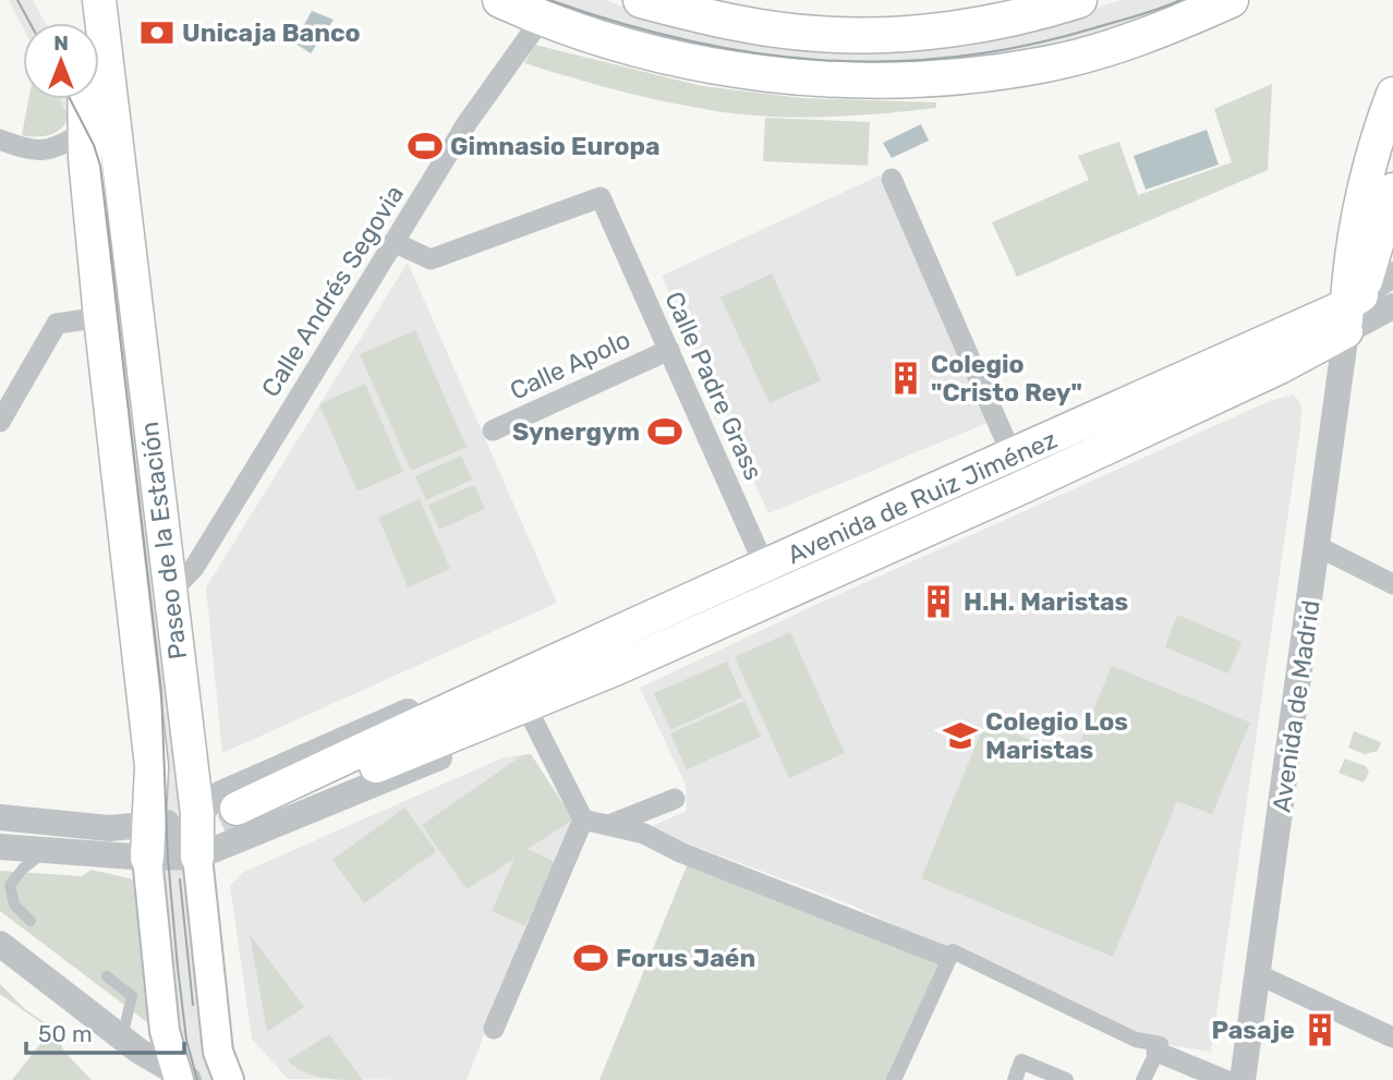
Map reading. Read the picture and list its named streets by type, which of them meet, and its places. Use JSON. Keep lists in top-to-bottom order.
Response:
{
  "streets": {
    "main road": ["Avenida de Ruiz Jiménez", "Paseo de la Estación"],
    "street": [
      "Calle Andrés Segovia",
      "Calle Apolo",
      "Calle Padre Grass",
      "Avenida de Madrid"
    ]
  },
  "crossings": [
    ["Calle Andrés Segovia", "Calle Padre Grass"],
    ["Calle Andrés Segovia", "Paseo de la Estación"],
    ["Calle Apolo", "Calle Padre Grass"],
    ["Calle Padre Grass", "Avenida de Ruiz Jiménez"],
    ["Avenida de Ruiz Jiménez", "Paseo de la Estación"],
    ["Avenida de Ruiz Jiménez", "Avenida de Madrid"]
  ],
  "places": {
    "bank": ["Unicaja Banco"],
    "sports": ["Gimnasio Europa", "Synergym", "Forus Jaén"],
    "building": ["Colegio \"Cristo Rey\"", "H.H. Maristas", "Pasaje"],
    "school or university": ["Colegio Los Maristas"]
  },
  "scale_bar": "50 m",
  "north": "top"
}
